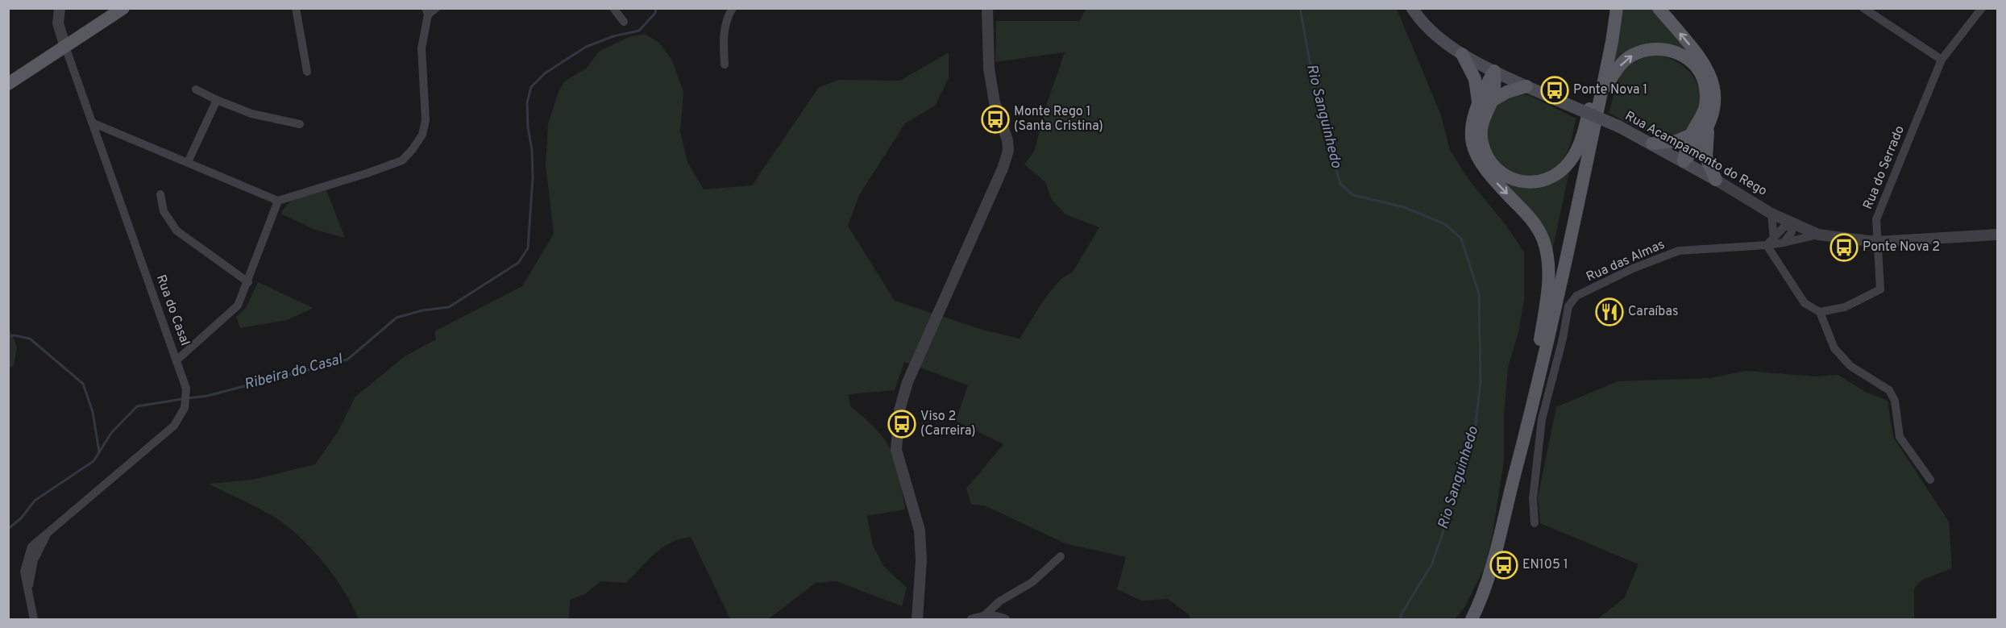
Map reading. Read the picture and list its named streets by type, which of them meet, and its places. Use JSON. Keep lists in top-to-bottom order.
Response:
{
  "streets": {
    "main road": ["Rua Acampamento do Rego"],
    "street": ["Rua do Serrado", "Rua das Almas", "Rua do Casal"]
  },
  "crossings": [
    ["Rua Acampamento do Rego", "Rua do Serrado"],
    ["Rua Acampamento do Rego", "Rua das Almas"]
  ],
  "water": ["Rio Sanguinhedo", "Ribeira do Casal"],
  "places": {
    "bus stop": [
      "Ponte Nova 1",
      "Monte Rego 1 (Santa Cristina)",
      "Ponte Nova 2",
      "Viso 2 (Carreira)",
      "EN105 1"
    ],
    "restaurant": ["Caraíbas"]
  }
}
